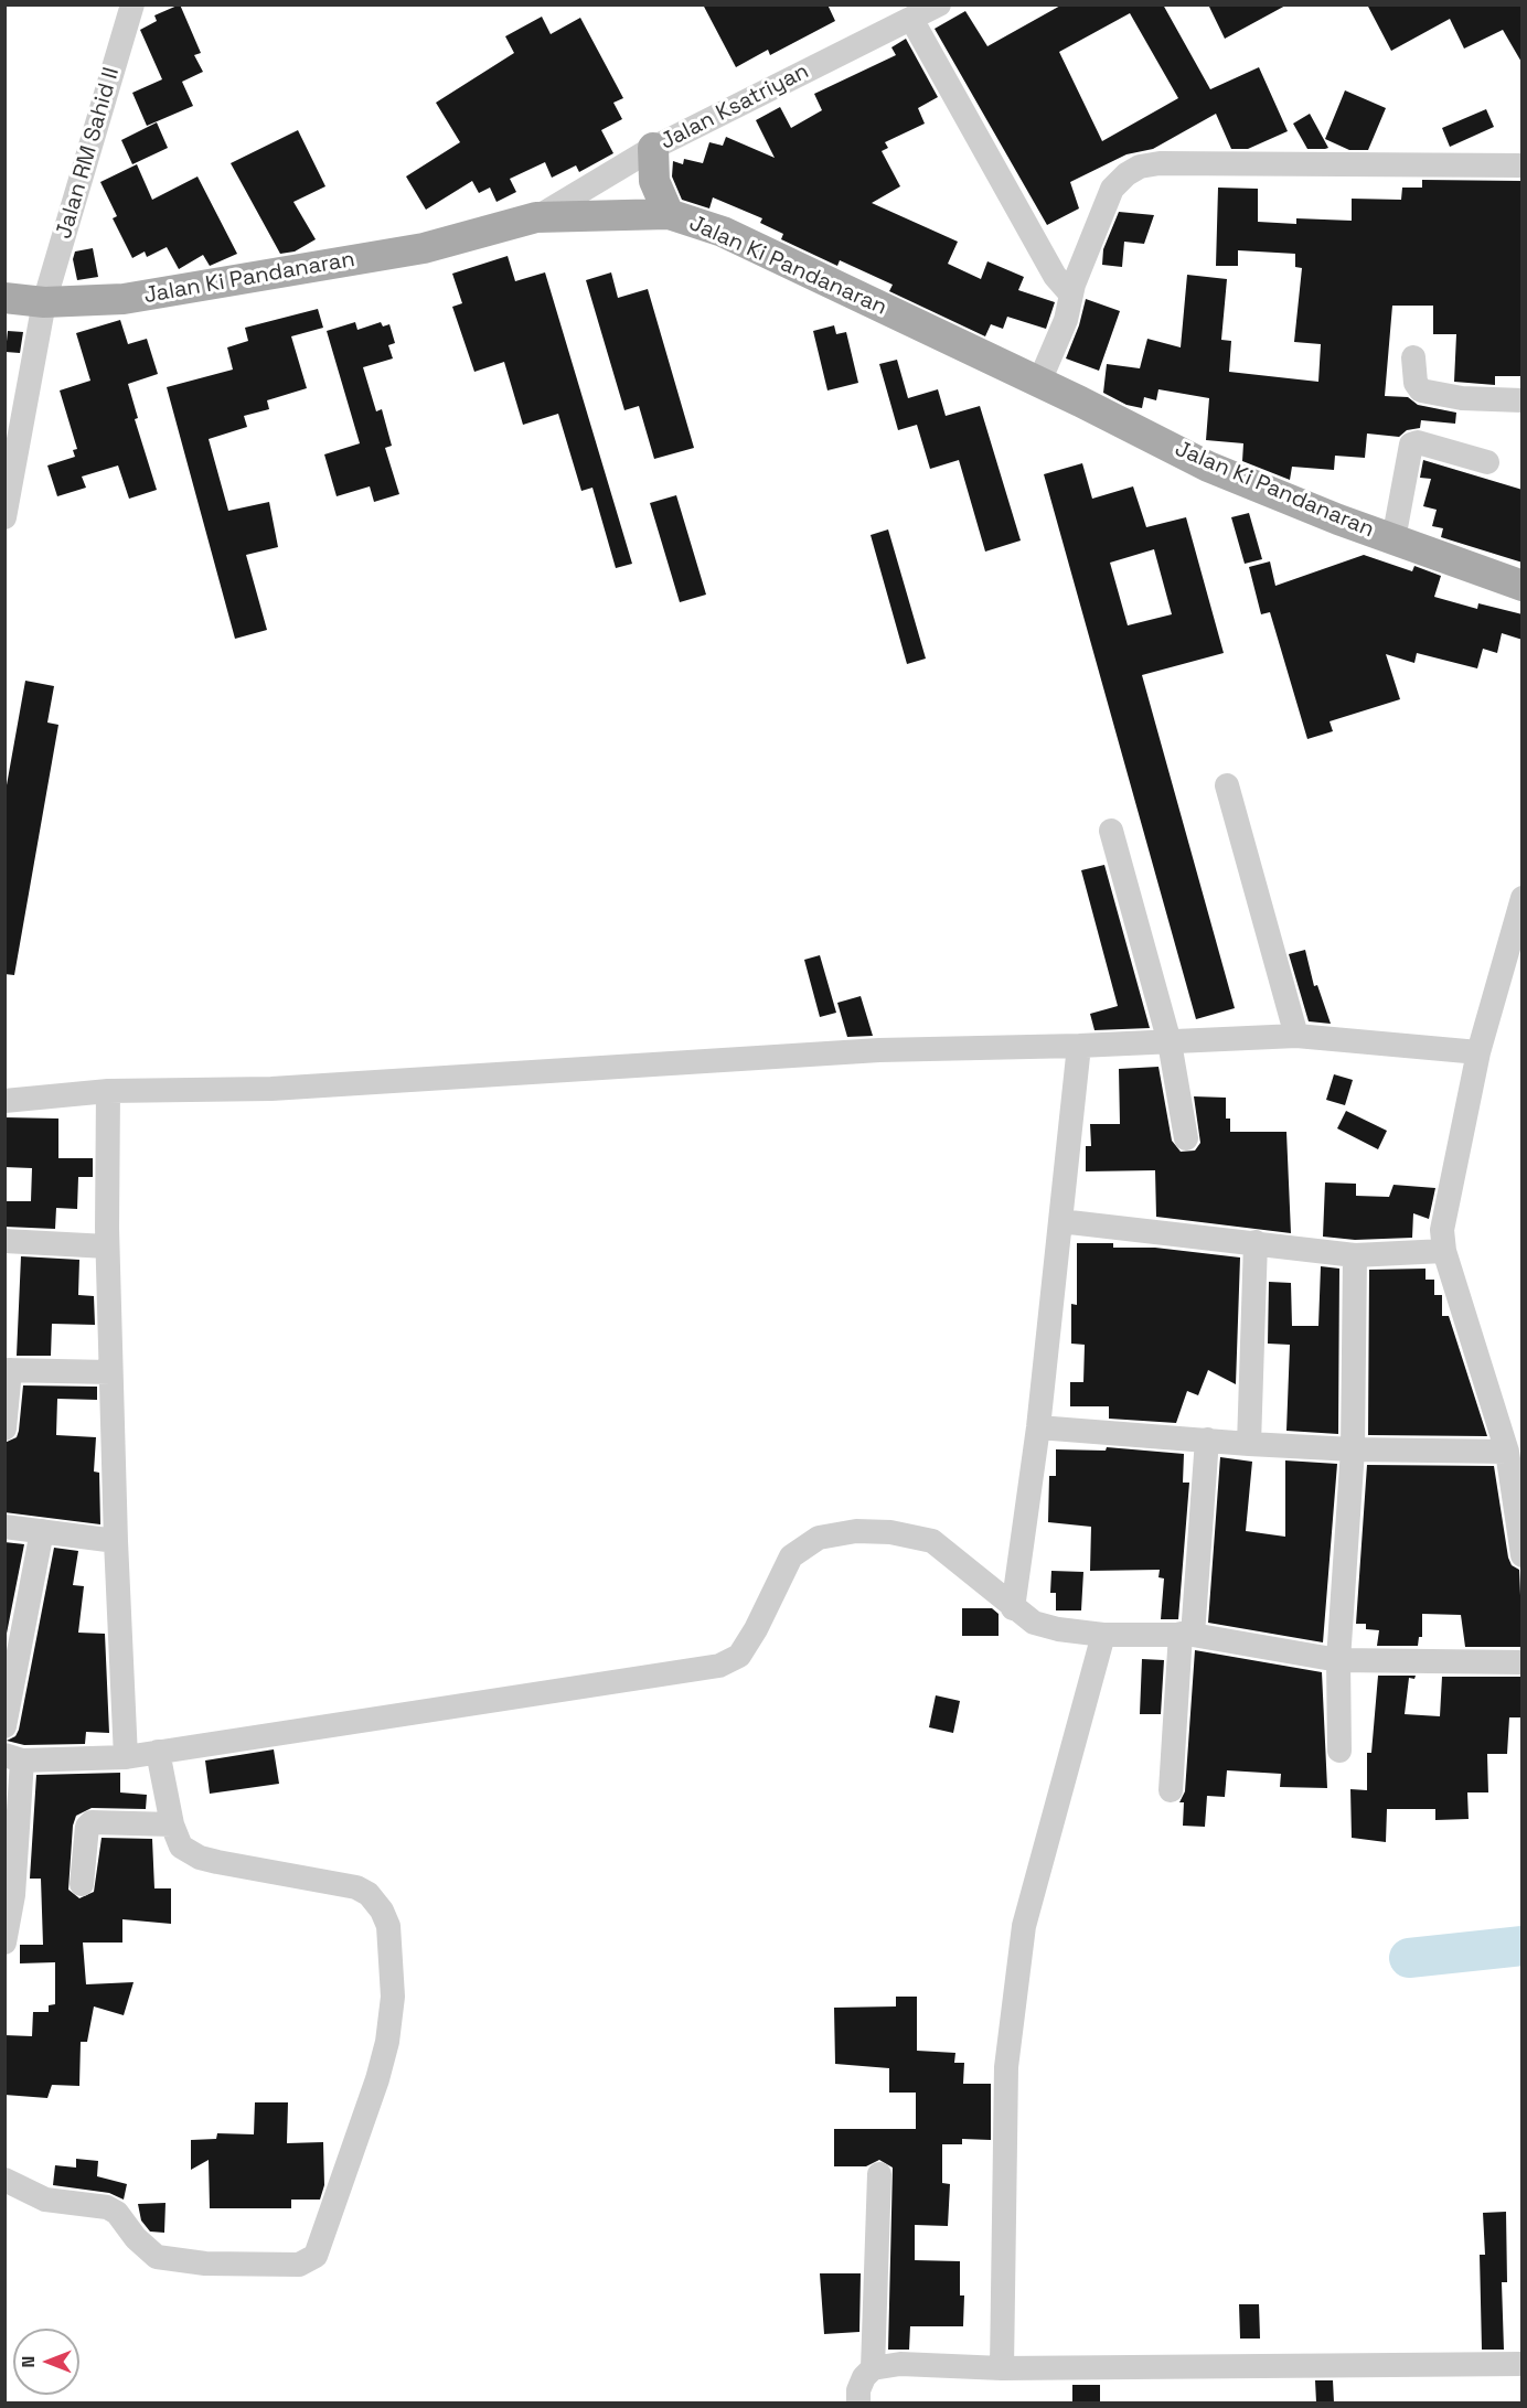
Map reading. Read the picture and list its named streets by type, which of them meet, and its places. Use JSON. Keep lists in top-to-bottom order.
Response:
{
  "streets": {
    "main road": ["Jalan Ki Pandanaran"],
    "street": ["Jalan Ksatriyan", "Jalan RM Sahid II"]
  },
  "crossings": [
    ["Jalan Ksatriyan", "Jalan Ki Pandanaran"],
    ["Jalan RM Sahid II", "Jalan Ki Pandanaran"]
  ],
  "north": "left"
}
